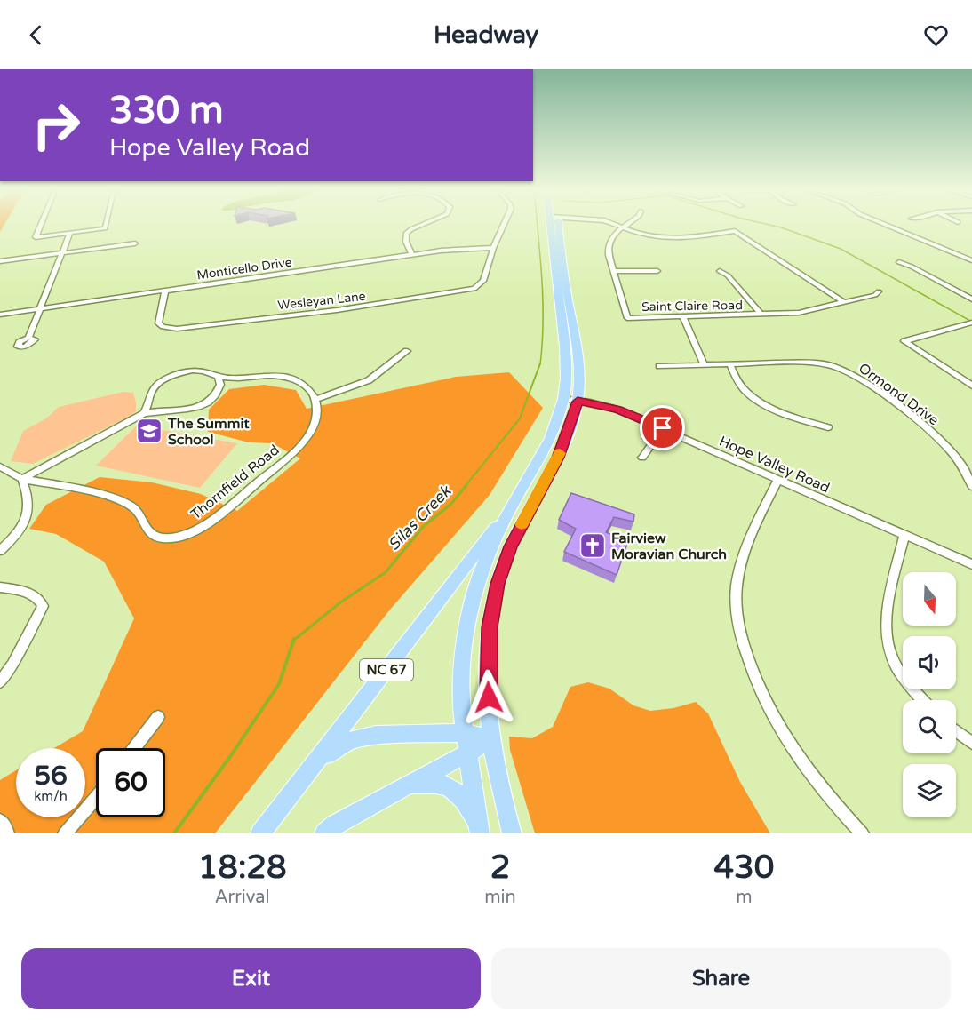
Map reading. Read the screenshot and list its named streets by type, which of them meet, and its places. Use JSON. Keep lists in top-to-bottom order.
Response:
{
  "streets": {
    "main road": ["NC 67"],
    "street": [
      "Monticello Drive",
      "Wesleyan Lane",
      "Saint Claire Road",
      "Ormond Drive",
      "Hope Valley Road",
      "Thornfield Road"
    ]
  },
  "crossings": [
    ["Monticello Drive", "Wesleyan Lane"],
    ["Hope Valley Road", "NC 67"]
  ],
  "water": ["Silas Creek"],
  "places": {
    "school or university": ["The Summit School"],
    "church": ["Fairview Moravian Church"]
  },
  "north": "bottom",
  "page": {
    "header": "Headway",
    "turn": ["330 m", "Hope Valley Road"],
    "speed": "56 km/h",
    "limit": "60",
    "eta": [
      "18:28",
      "Arrival",
      "2",
      "min",
      "430",
      "m"
    ],
    "buttons": ["Exit", "Share"]
  }
}
